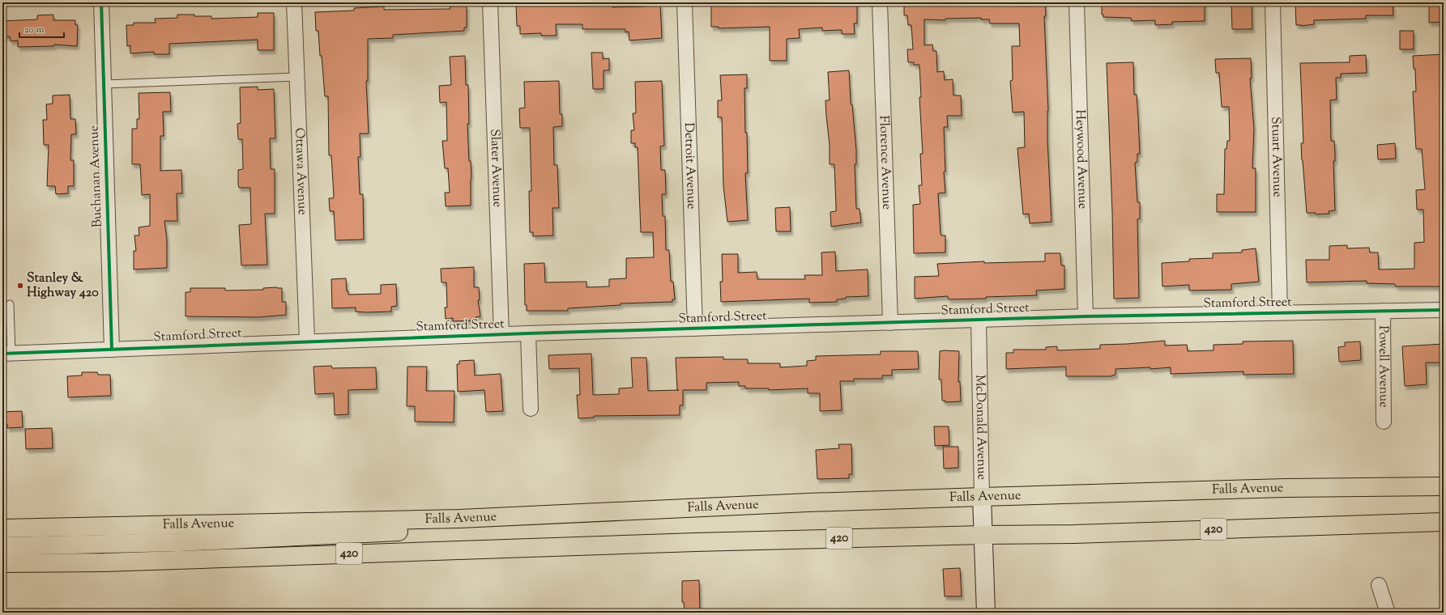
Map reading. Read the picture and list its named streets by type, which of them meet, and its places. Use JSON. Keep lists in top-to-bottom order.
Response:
{
  "streets": {
    "highway": ["Falls Avenue", "420"],
    "street": [
      "Stuart Avenue",
      "Heywood Avenue",
      "Florence Avenue",
      "Detroit Avenue",
      "Slater Avenue",
      "Ottawa Avenue",
      "Buchanan Avenue",
      "Stamford Street",
      "Powell Avenue",
      "McDonald Avenue"
    ]
  },
  "crossings": [
    ["Stuart Avenue", "Stamford Street"],
    ["Heywood Avenue", "Stamford Street"],
    ["Florence Avenue", "Stamford Street"],
    ["Detroit Avenue", "Stamford Street"],
    ["Slater Avenue", "Stamford Street"],
    ["Ottawa Avenue", "Stamford Street"],
    ["Buchanan Avenue", "Stamford Street"],
    ["Stamford Street", "Powell Avenue"],
    ["Stamford Street", "McDonald Avenue"],
    ["McDonald Avenue", "Falls Avenue"],
    ["McDonald Avenue", "420"]
  ],
  "places": ["Stanley & Highway 420"],
  "scale_bar": "20 m"
}
